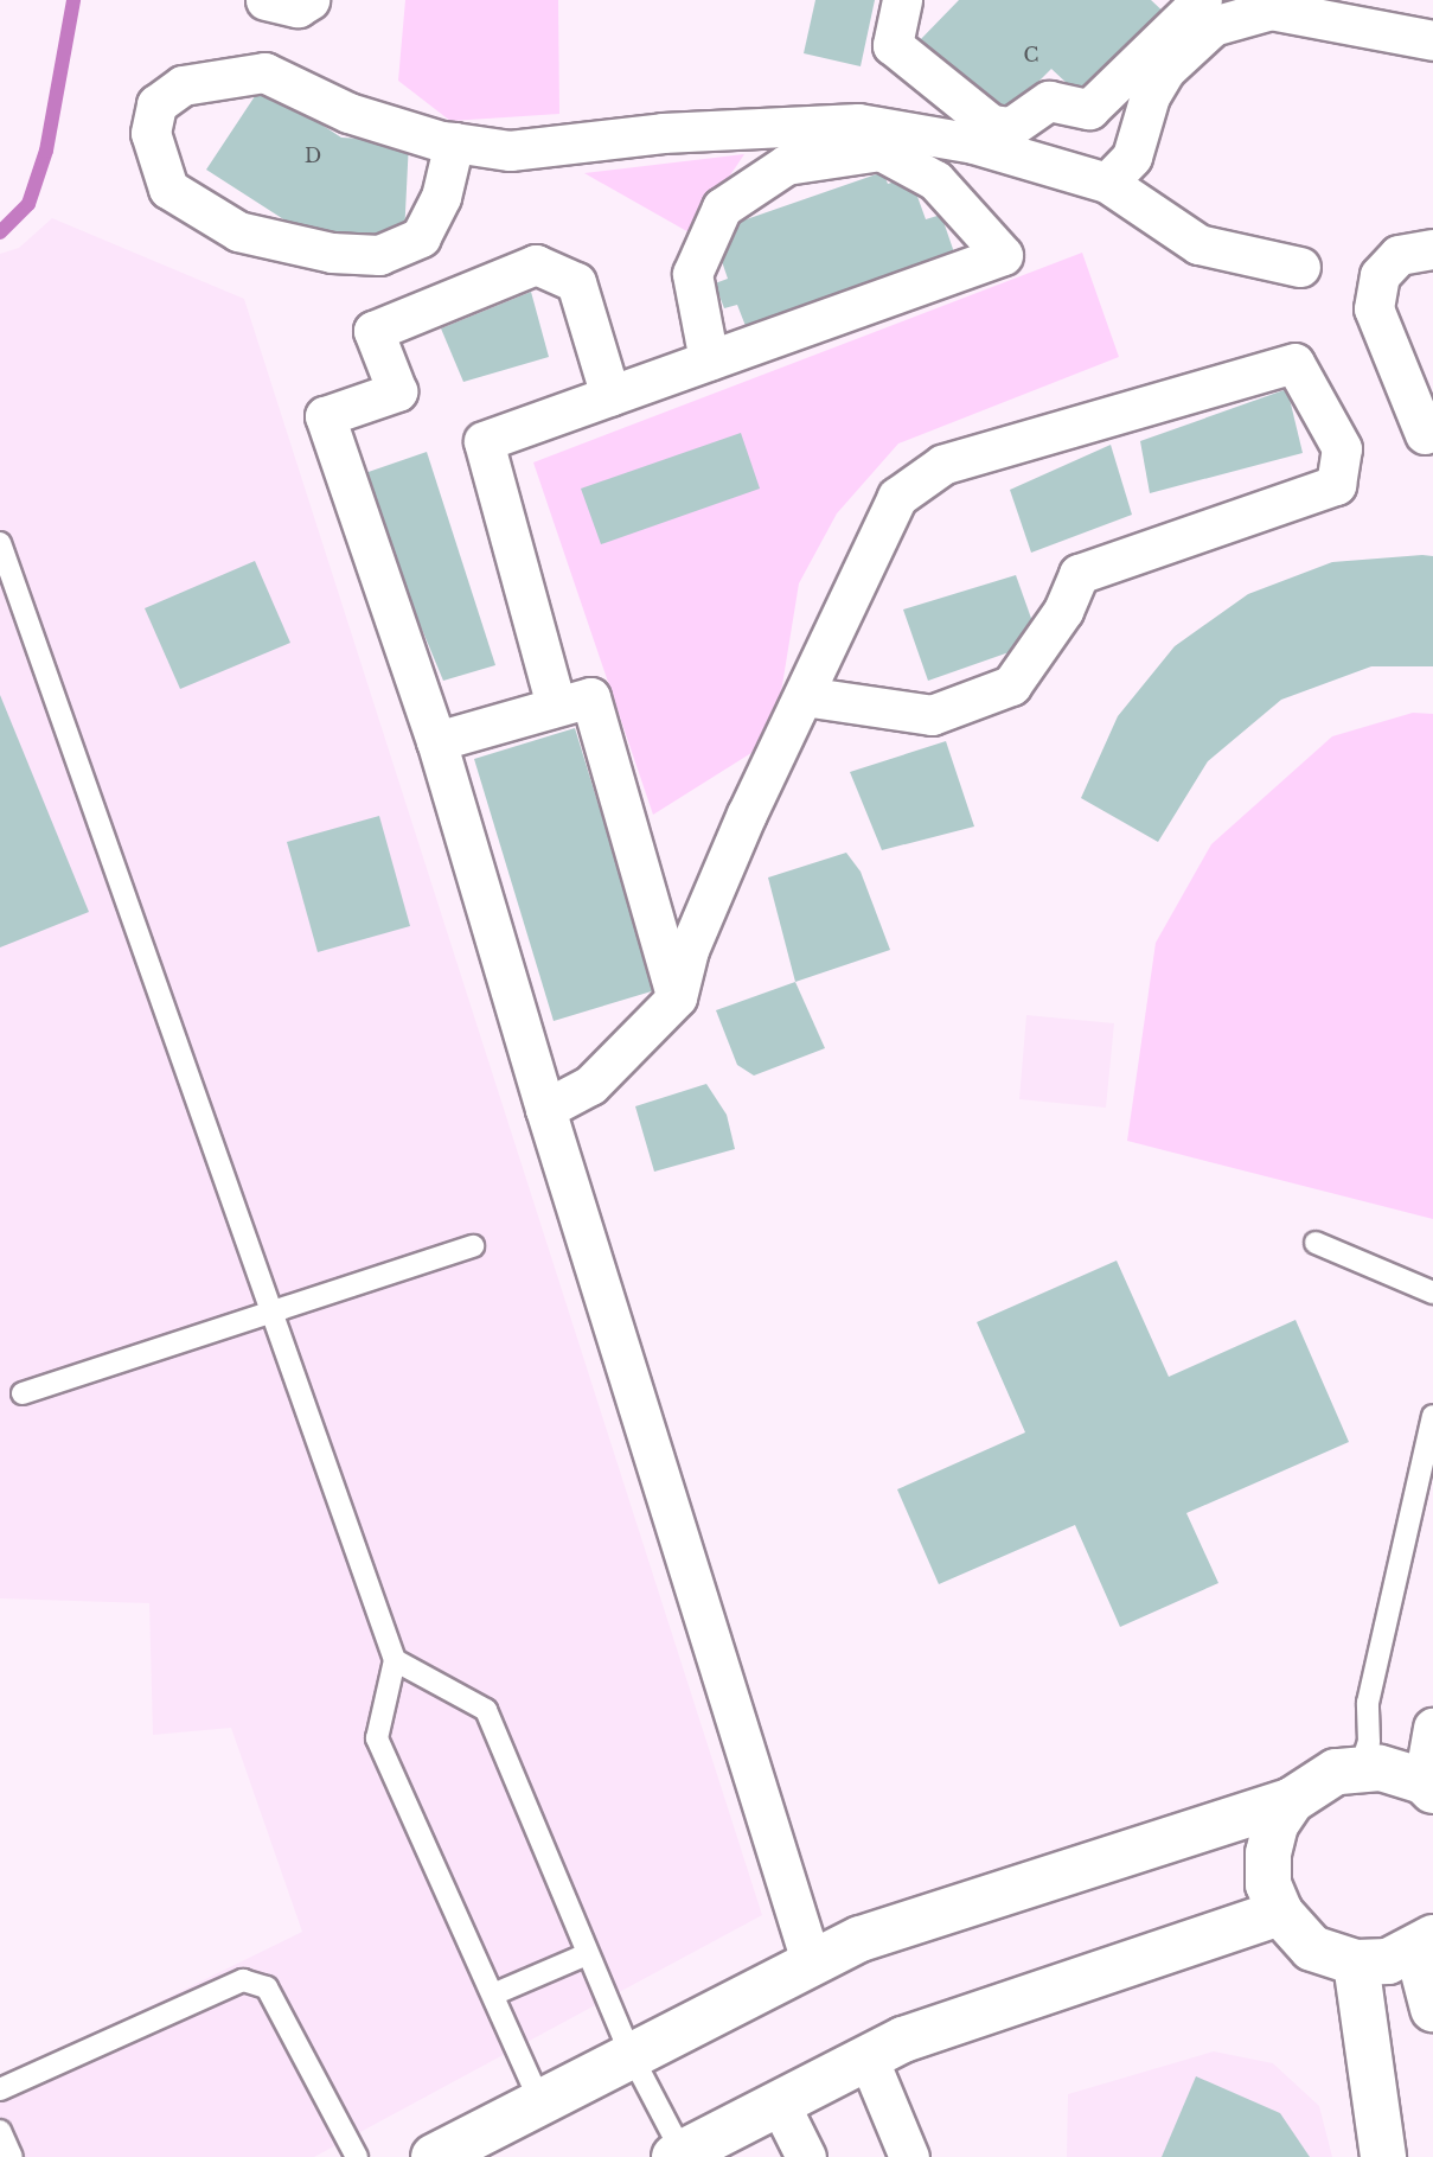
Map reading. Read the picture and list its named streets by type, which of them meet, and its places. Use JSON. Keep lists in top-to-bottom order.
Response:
{
  "house_numbers": ["C", "D"]
}
